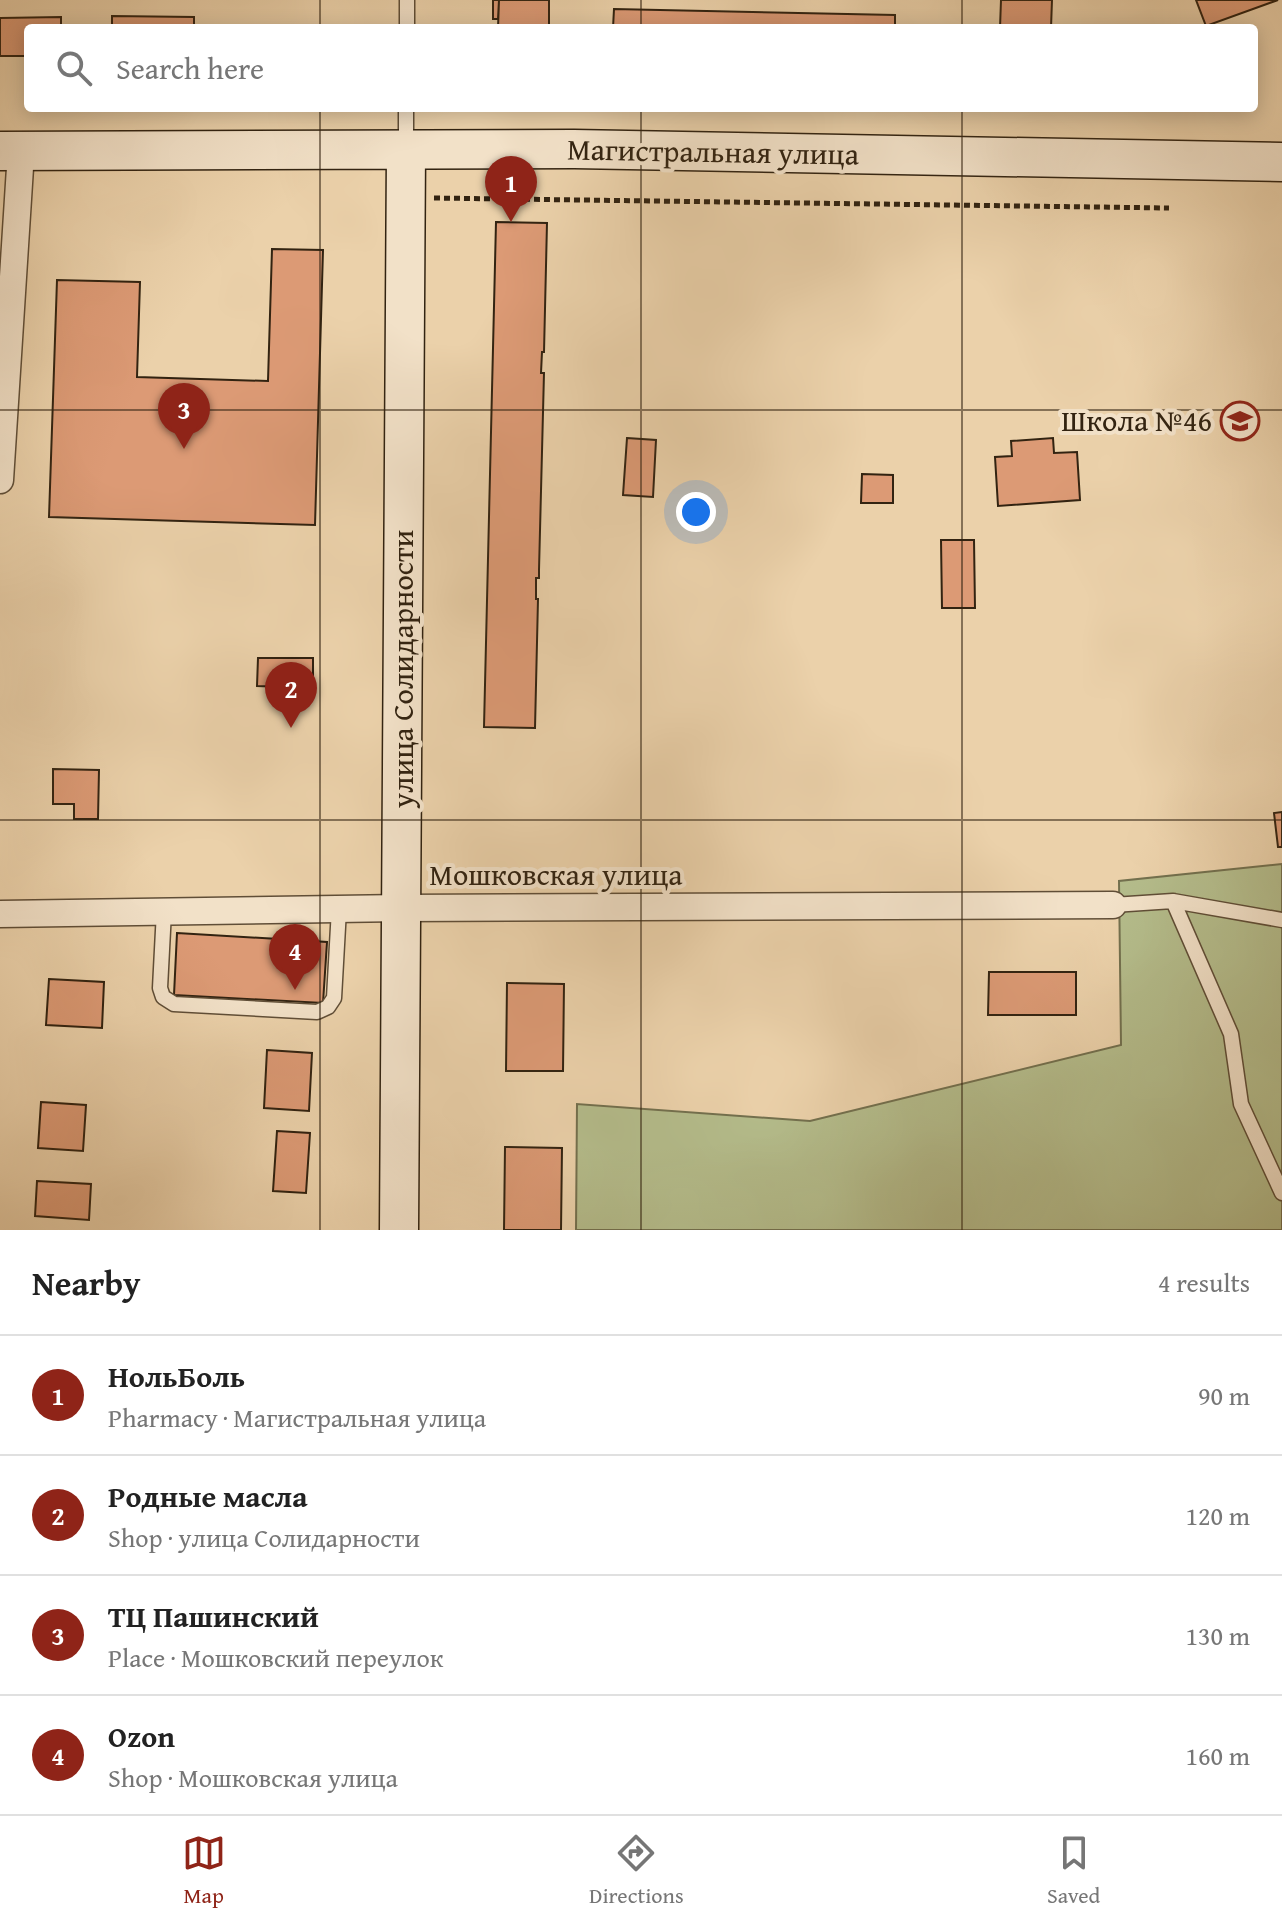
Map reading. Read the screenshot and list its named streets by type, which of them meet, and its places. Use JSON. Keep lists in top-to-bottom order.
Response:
{
  "streets": {
    "main road": ["Магистральная улица", "улица Солидарности"],
    "street": ["Мошковская улица"]
  },
  "crossings": [
    ["Магистральная улица", "улица Солидарности"],
    ["улица Солидарности", "Мошковская улица"]
  ],
  "places": {
    "school or university": ["Школа №46"]
  },
  "page": {
    "search": "Search here",
    "pins": [
      "1",
      "3",
      "2",
      "4"
    ],
    "heading": ["Nearby", "4 results"],
    "list": [
      {
        "mark": "1",
        "name": "НольБоль",
        "note": "Pharmacy · Магистральная улица",
        "value": "90 m"
      },
      {
        "mark": "2",
        "name": "Родные масла",
        "note": "Shop · улица Солидарности",
        "value": "120 m"
      },
      {
        "mark": "3",
        "name": "ТЦ Пашинский",
        "note": "Place · Мошковский переулок",
        "value": "130 m"
      },
      {
        "mark": "4",
        "name": "Ozon",
        "note": "Shop · Мошковская улица",
        "value": "160 m"
      }
    ],
    "nav": ["Map", "Directions", "Saved"]
  }
}
